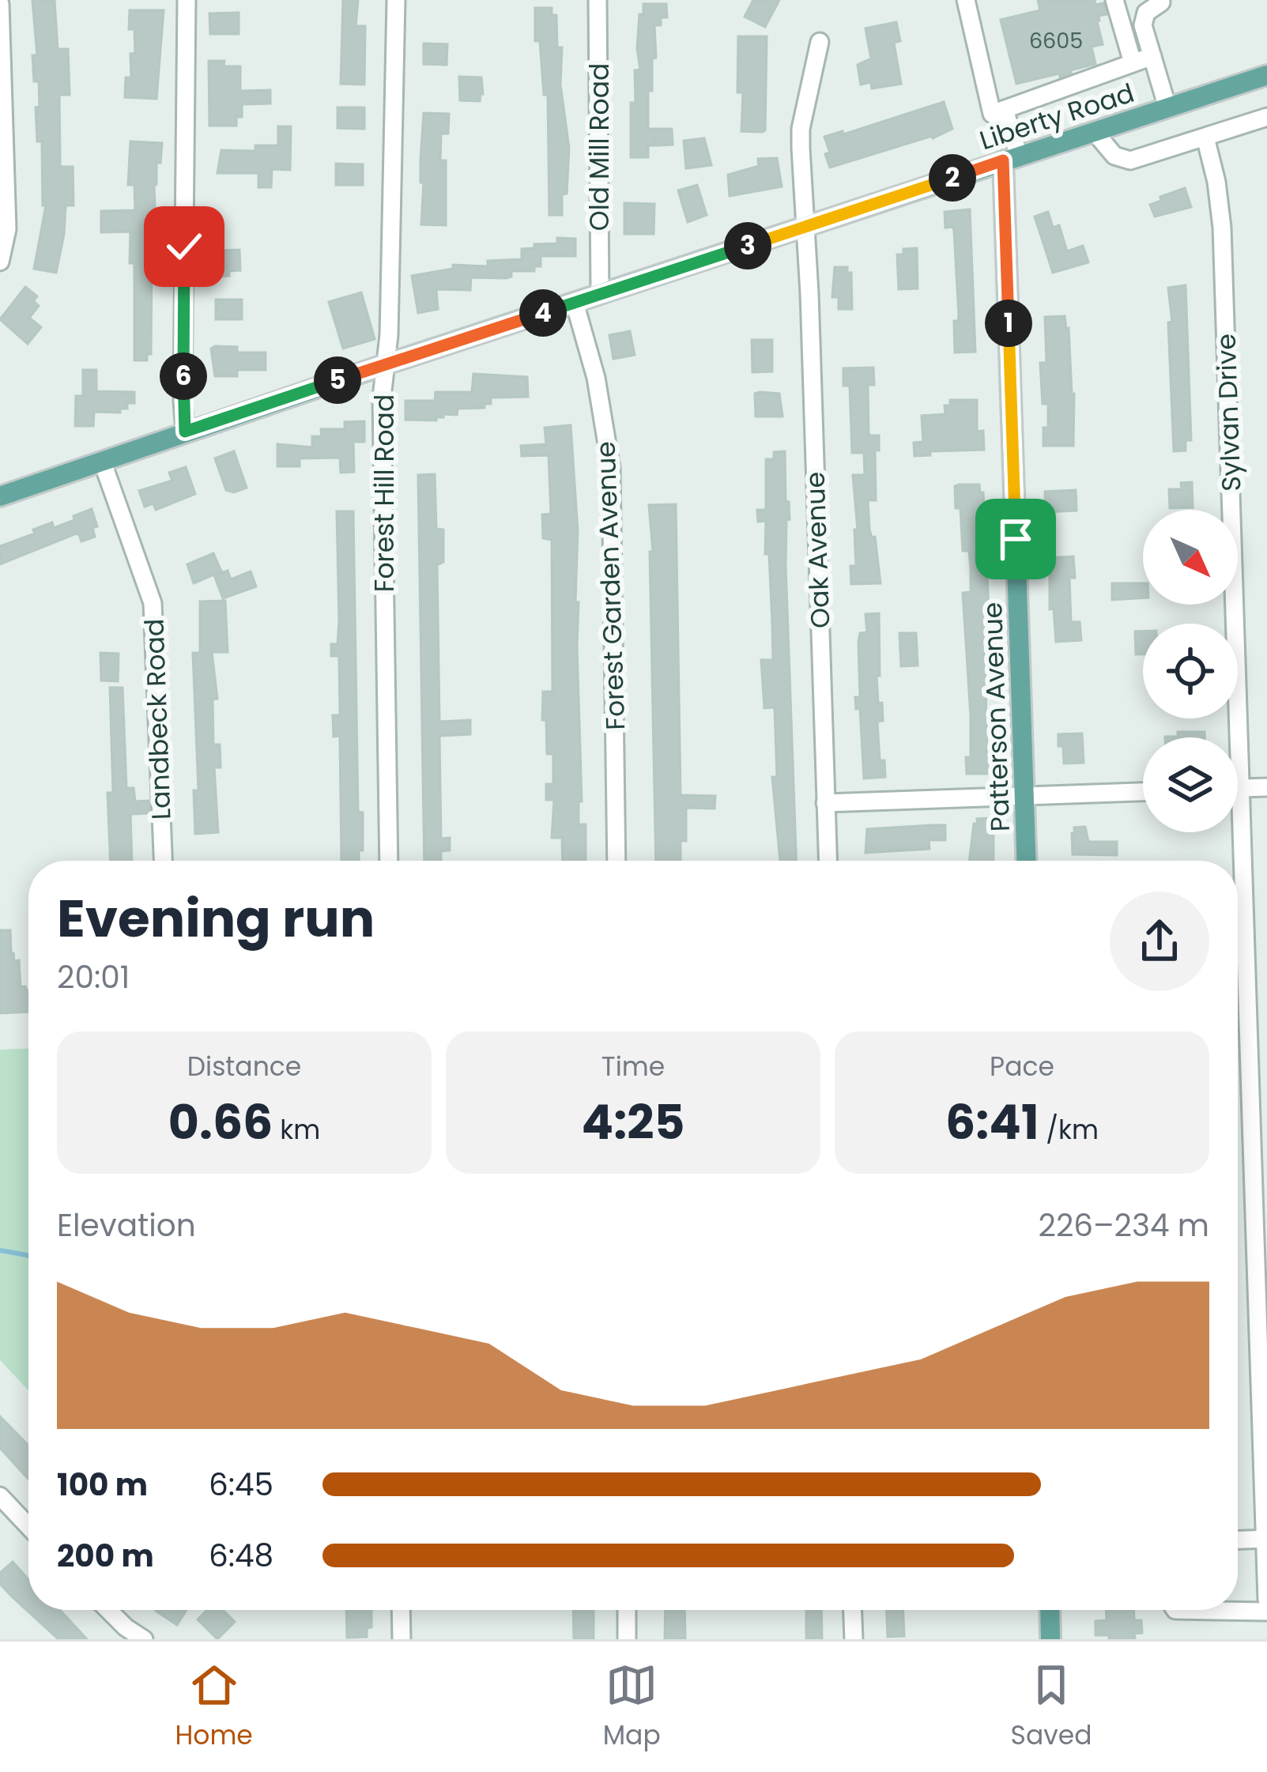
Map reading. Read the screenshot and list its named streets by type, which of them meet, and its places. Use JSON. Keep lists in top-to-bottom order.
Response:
{
  "streets": {
    "main road": ["Liberty Road", "Patterson Avenue"],
    "street": [
      "Old Mill Road",
      "Sylvan Drive",
      "Forest Hill Road",
      "Oak Avenue",
      "Forest Garden Avenue",
      "Landbeck Road"
    ]
  },
  "crossings": [
    ["Liberty Road", "Old Mill Road"],
    ["Liberty Road", "Forest Hill Road"],
    ["Liberty Road", "Oak Avenue"],
    ["Liberty Road", "Forest Garden Avenue"],
    ["Liberty Road", "Patterson Avenue"],
    ["Liberty Road", "Landbeck Road"]
  ],
  "house_numbers": ["6605"],
  "north": "bottom right",
  "page": {
    "pins": [
      "2",
      "3",
      "4",
      "1",
      "6",
      "5"
    ],
    "heading": ["Evening run", "20:01"],
    "stats": [
      ["Distance", "0.66 km"],
      ["Time", "4:25"],
      ["Pace", "6:41 /km"]
    ],
    "chart": ["Elevation", "226–234 m"],
    "list": [
      {
        "name": "100 m",
        "note": "6:45"
      },
      {
        "name": "200 m",
        "note": "6:48"
      }
    ],
    "tabs": ["Home", "Map", "Saved"]
  }
}
